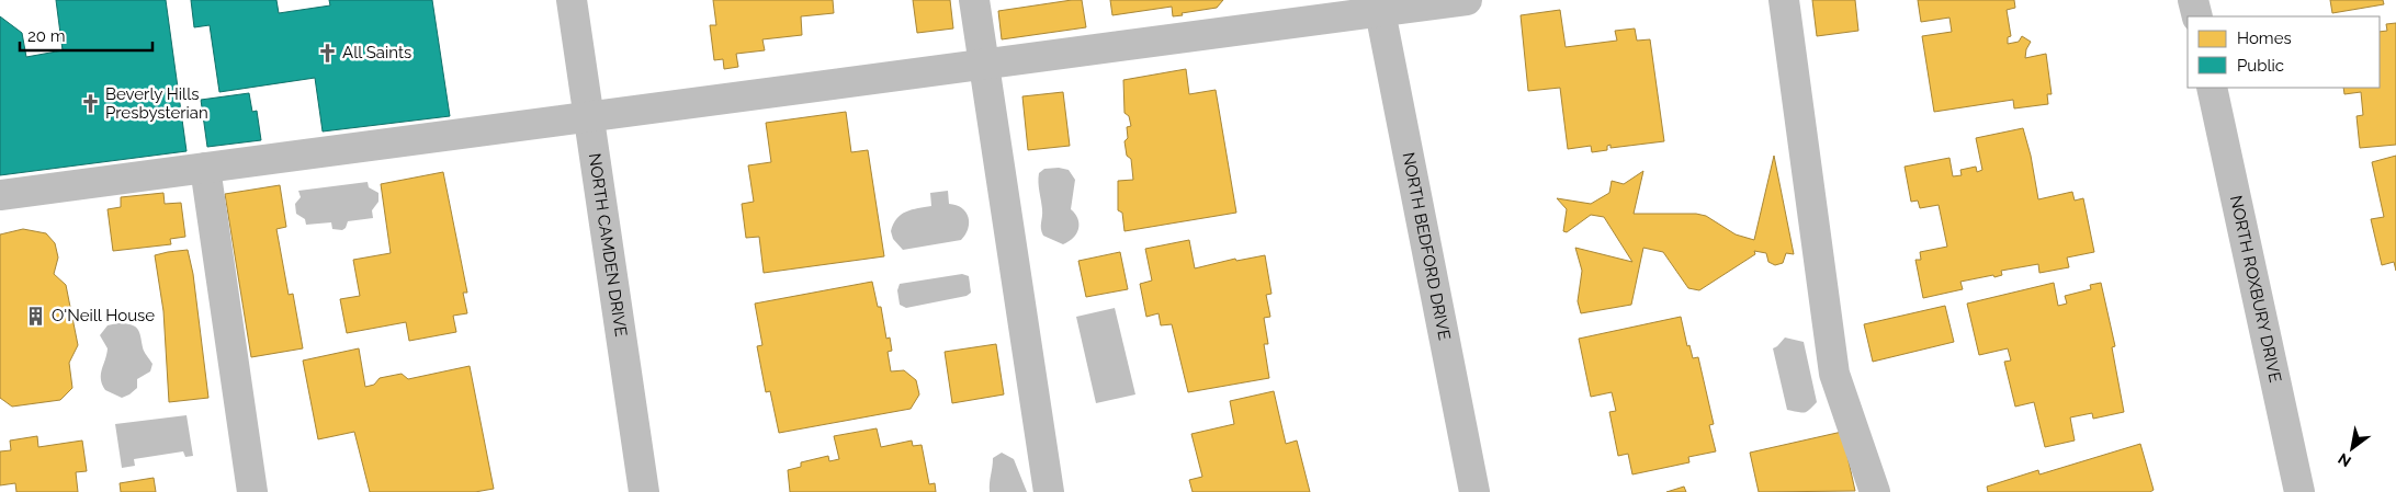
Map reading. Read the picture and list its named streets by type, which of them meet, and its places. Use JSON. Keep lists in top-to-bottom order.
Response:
{
  "streets": {
    "street": ["NORTH CAMDEN DRIVE", "NORTH BEDFORD DRIVE", "NORTH ROXBURY DRIVE"]
  },
  "places": {
    "church": ["All Saints", "Beverly Hills Presbysterian"],
    "building": ["O'Neill House"]
  },
  "legend": ["Homes", "Public"],
  "scale_bar": "20 m",
  "north": "bottom left"
}
